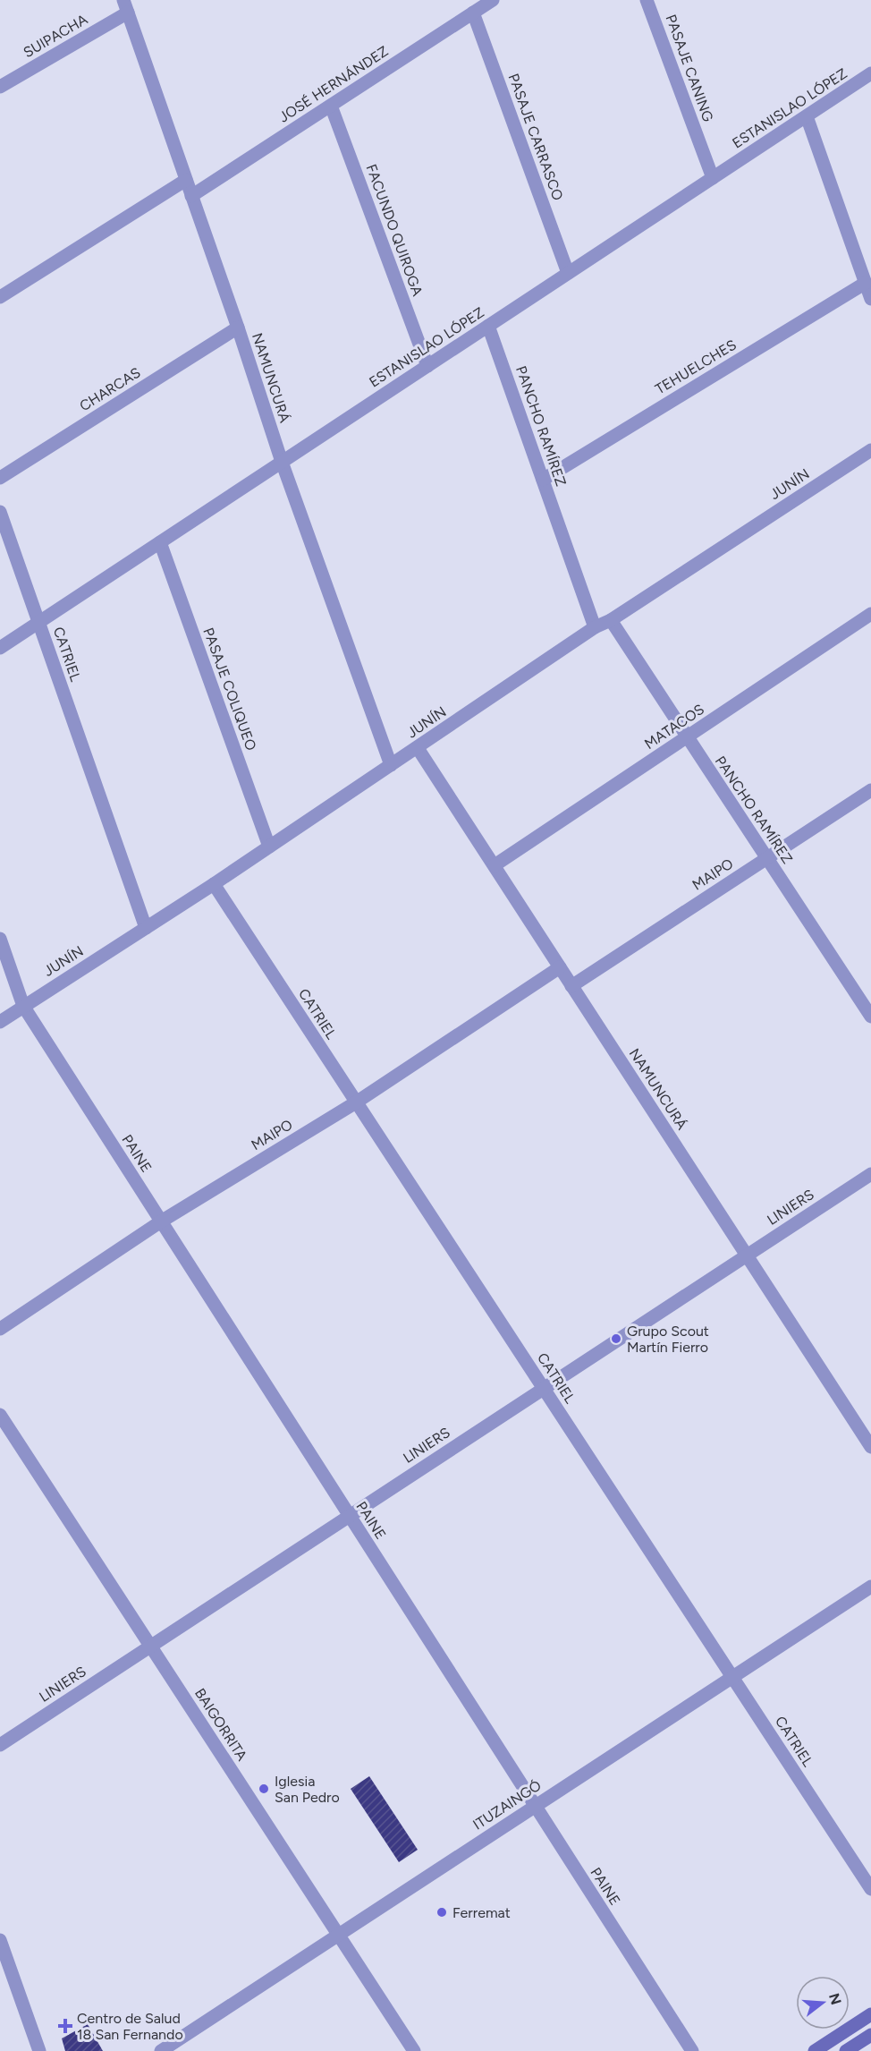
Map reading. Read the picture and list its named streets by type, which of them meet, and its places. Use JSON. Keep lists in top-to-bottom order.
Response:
{
  "streets": {
    "street": [
      "SUIPACHA",
      "PASAJE CANING",
      "JOSÉ HERNÁNDEZ",
      "ESTANISLAO LÓPEZ",
      "PASAJE CARRASCO",
      "FACUNDO QUIROGA",
      "TEHUELCHES",
      "NAMUNCURÁ",
      "CHARCAS",
      "PANCHO RAMÍREZ",
      "JUNÍN",
      "CATRIEL",
      "PASAJE COLIQUEO",
      "MATACOS",
      "MAIPO",
      "PAINE",
      "LINIERS",
      "BAIGORRITA",
      "ITUZAINGÓ"
    ]
  },
  "crossings": [
    ["SUIPACHA", "NAMUNCURÁ"],
    ["PASAJE CANING", "ESTANISLAO LÓPEZ"],
    ["JOSÉ HERNÁNDEZ", "PASAJE CARRASCO"],
    ["JOSÉ HERNÁNDEZ", "FACUNDO QUIROGA"],
    ["JOSÉ HERNÁNDEZ", "NAMUNCURÁ"],
    ["ESTANISLAO LÓPEZ", "PASAJE CARRASCO"],
    ["ESTANISLAO LÓPEZ", "FACUNDO QUIROGA"],
    ["ESTANISLAO LÓPEZ", "NAMUNCURÁ"],
    ["ESTANISLAO LÓPEZ", "PANCHO RAMÍREZ"],
    ["ESTANISLAO LÓPEZ", "CATRIEL"],
    ["ESTANISLAO LÓPEZ", "PASAJE COLIQUEO"],
    ["TEHUELCHES", "PANCHO RAMÍREZ"],
    ["NAMUNCURÁ", "CHARCAS"],
    ["NAMUNCURÁ", "JUNÍN"],
    ["NAMUNCURÁ", "MATACOS"],
    ["NAMUNCURÁ", "MAIPO"],
    ["NAMUNCURÁ", "LINIERS"],
    ["PANCHO RAMÍREZ", "JUNÍN"],
    ["PANCHO RAMÍREZ", "MATACOS"],
    ["PANCHO RAMÍREZ", "MAIPO"],
    ["JUNÍN", "CATRIEL"],
    ["JUNÍN", "PASAJE COLIQUEO"],
    ["JUNÍN", "PAINE"],
    ["CATRIEL", "MAIPO"],
    ["CATRIEL", "LINIERS"],
    ["CATRIEL", "ITUZAINGÓ"],
    ["MAIPO", "PAINE"],
    ["PAINE", "LINIERS"],
    ["PAINE", "ITUZAINGÓ"],
    ["LINIERS", "BAIGORRITA"],
    ["BAIGORRITA", "ITUZAINGÓ"]
  ],
  "places": {
    "other": ["Grupo Scout Martín Fierro", "Iglesia San Pedro", "Ferremat"],
    "health": ["Centro de Salud 18 San Fernando"]
  },
  "north": "right"
}
